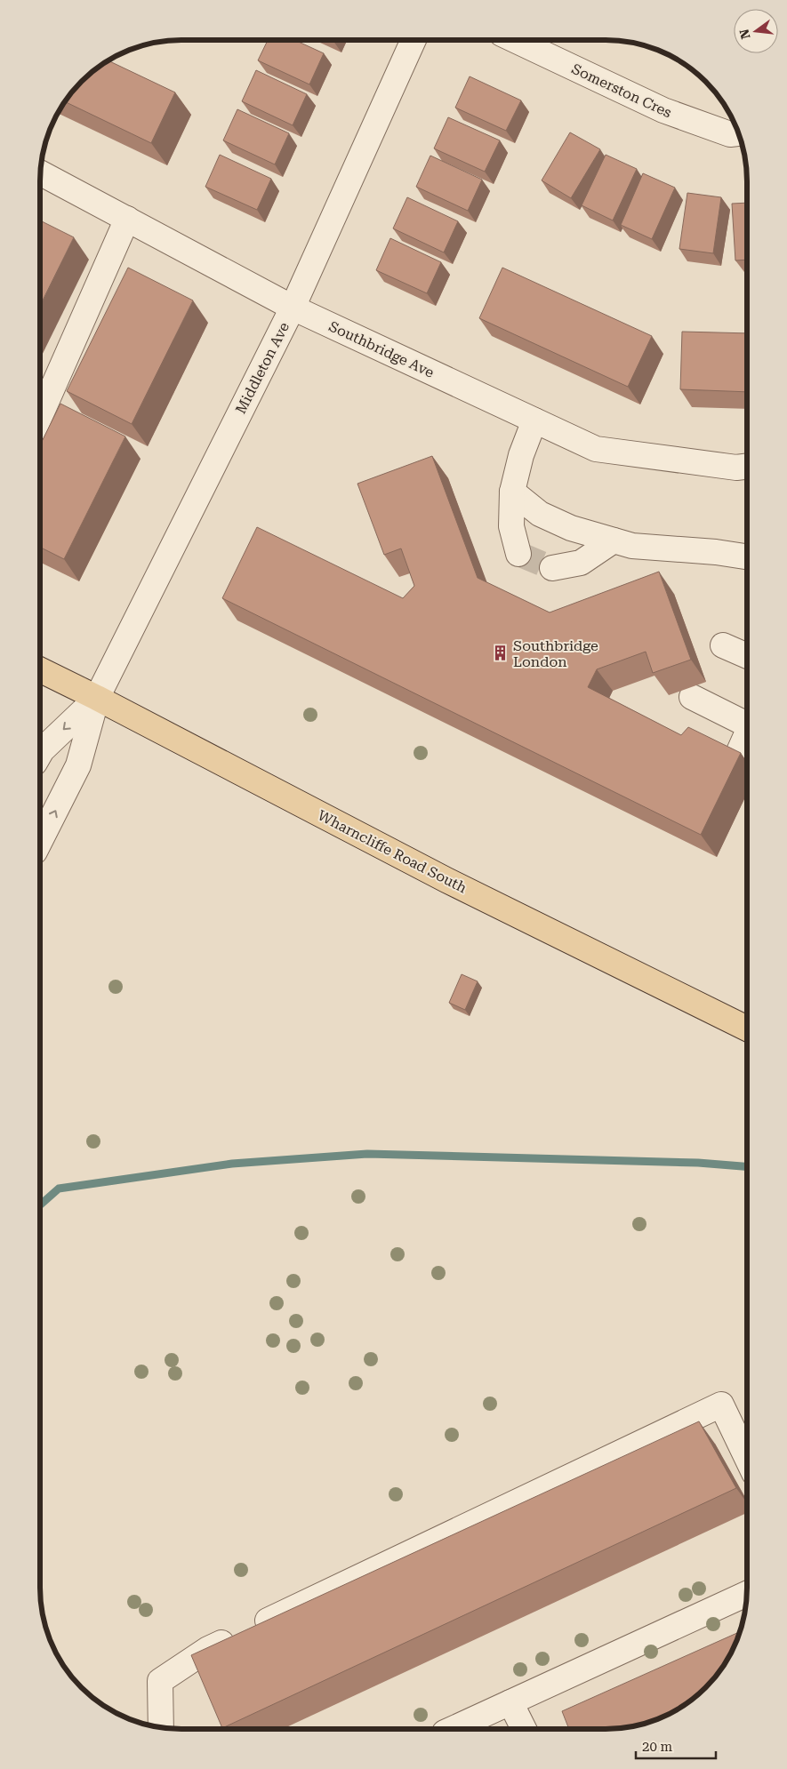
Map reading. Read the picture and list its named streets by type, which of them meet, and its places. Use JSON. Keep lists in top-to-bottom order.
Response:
{
  "streets": {
    "main road": ["Wharncliffe Road South"],
    "street": ["Somerston Cres", "Southbridge Ave", "Middleton Ave"]
  },
  "crossings": [
    ["Southbridge Ave", "Middleton Ave"],
    ["Middleton Ave", "Wharncliffe Road South"]
  ],
  "places": {
    "building": ["Southbridge London"]
  },
  "scale_bar": "20 m",
  "north": "left"
}
